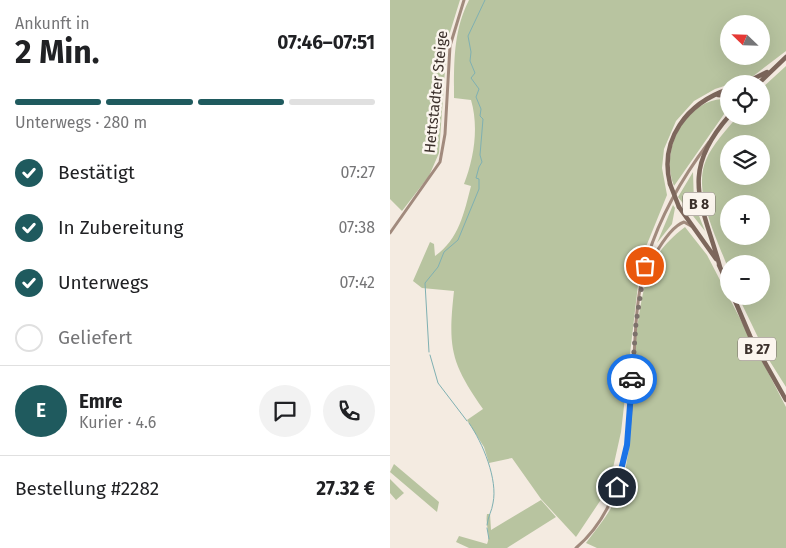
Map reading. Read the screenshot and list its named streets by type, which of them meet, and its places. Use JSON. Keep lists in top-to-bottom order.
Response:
{
  "streets": {
    "main road": ["Hettstadter Steige", "B 8", "B 27"]
  },
  "north": "top left",
  "page": {
    "heading": ["2 Min.", "Ankunft in", "07:46–07:51"],
    "panel": [
      "Emre",
      "Kurier · 4.6",
      "Bestellung #2282",
      "27.32 €"
    ],
    "map_buttons": ["+", "−"],
    "bar": "Unterwegs · 280 m",
    "list": [
      ["Bestätigt", "07:27"],
      ["In Zubereitung", "07:38"],
      ["Unterwegs", "07:42"],
      "Geliefert"
    ],
    "round": "E"
  }
}
